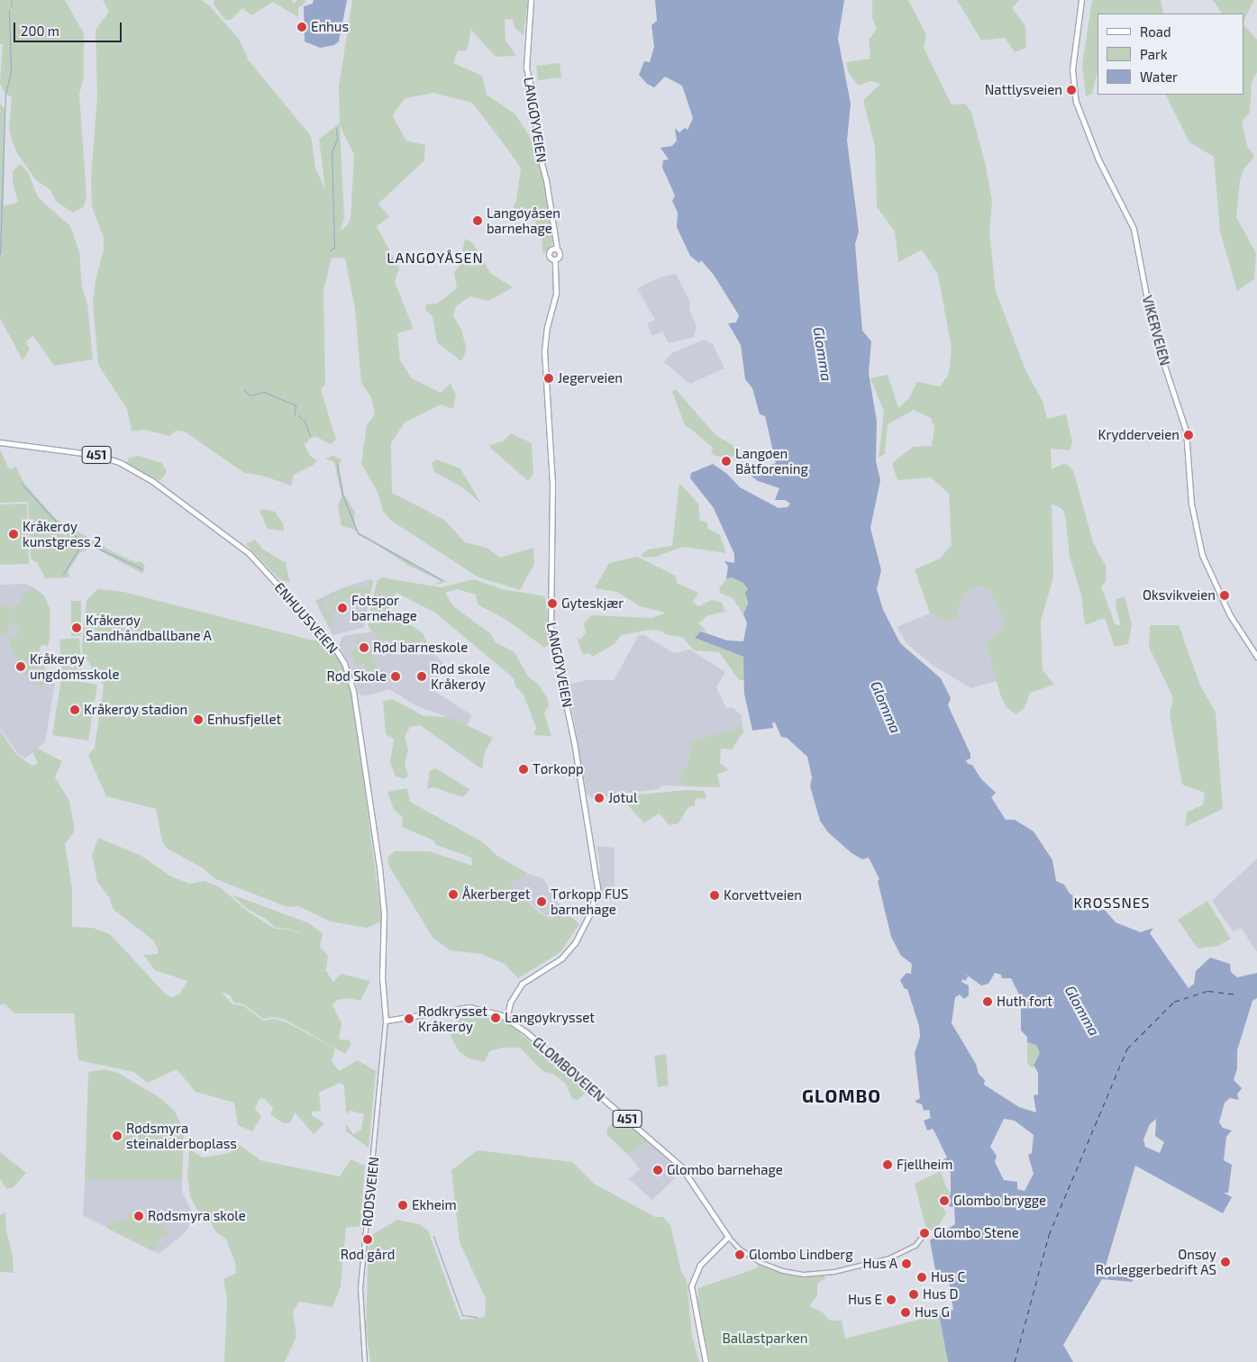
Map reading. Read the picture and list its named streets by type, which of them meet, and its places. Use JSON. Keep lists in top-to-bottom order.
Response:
{
  "streets": {
    "main road": [
      "LANGØYVEIEN",
      "VIKERVEIEN",
      "451",
      "ENHUUSVEIEN",
      "GLOMBOVEIEN"
    ],
    "street": ["RØDSVEIEN"]
  },
  "crossings": [
    ["LANGØYVEIEN", "GLOMBOVEIEN"],
    ["ENHUUSVEIEN", "GLOMBOVEIEN"],
    ["ENHUUSVEIEN", "RØDSVEIEN"],
    ["GLOMBOVEIEN", "RØDSVEIEN"]
  ],
  "districts": ["LANGØYÅSEN", "KROSSNES", "GLOMBO"],
  "water": ["Glomma"],
  "parks": ["Ballastparken"],
  "places": [
    "Enhus",
    "Nattlysveien",
    "Langøyåsen barnehage",
    "Jegerveien",
    "Krydderveien",
    "Langøen Båtforening",
    "Kråkerøy kunstgress 2",
    "Oksvikveien",
    "Gyteskjær",
    "Fotspor barnehage",
    "Kråkerøy Sandhåndballbane A",
    "Rød barneskole",
    "Kråkerøy ungdomsskole",
    "Rød Skole",
    "Rød skole Kråkerøy",
    "Kråkerøy stadion",
    "Enhusfjellet",
    "Tørkopp",
    "Jøtul",
    "Åkerberget",
    "Korvettveien",
    "Tørkopp FUS barnehage",
    "Huth fort",
    "Langøykrysset",
    "Rødkrysset Kråkerøy",
    "Rødsmyra steinalderboplass",
    "Fjellheim",
    "Glombo barnehage",
    "Glombo brygge",
    "Ekheim",
    "Rødsmyra skole",
    "Glombo Stene",
    "Rød gård",
    "Glombo Lindberg",
    "Onsøy Rørleggerbedrift AS",
    "Hus A",
    "Hus C",
    "Hus D",
    "Hus E",
    "Hus G"
  ],
  "legend": ["Road", "Park", "Water"],
  "scale_bar": "200 m"
}
